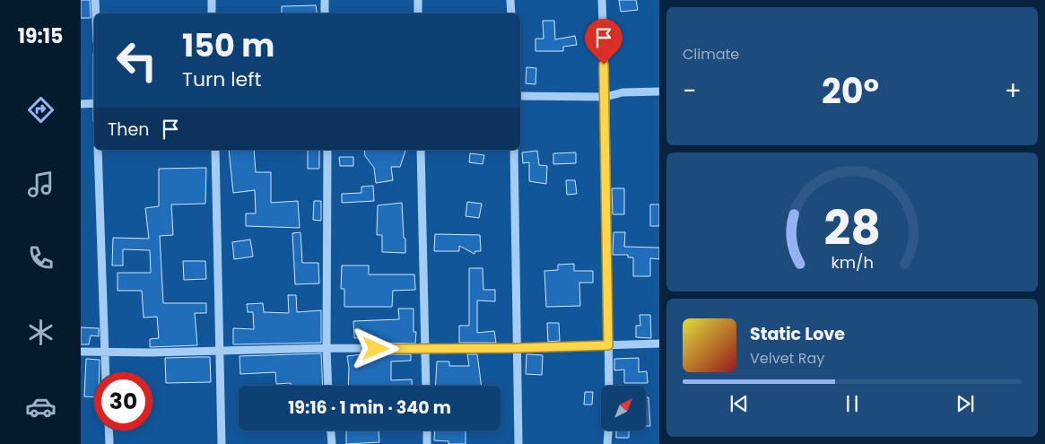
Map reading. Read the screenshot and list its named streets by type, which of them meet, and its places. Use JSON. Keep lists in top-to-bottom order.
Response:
{
  "north": "top right",
  "page": {
    "tabs": "19:15",
    "tile": "Climate",
    "turn": ["150 m", "Turn left"],
    "heat": ["−", "20°", "+"],
    "then": "Then",
    "song": ["Static Love", "Velvet Ray"],
    "limit": "30",
    "trip": "19:16 · 1 min · 340 m",
    "gauge": ["28", "km/h"]
  }
}
